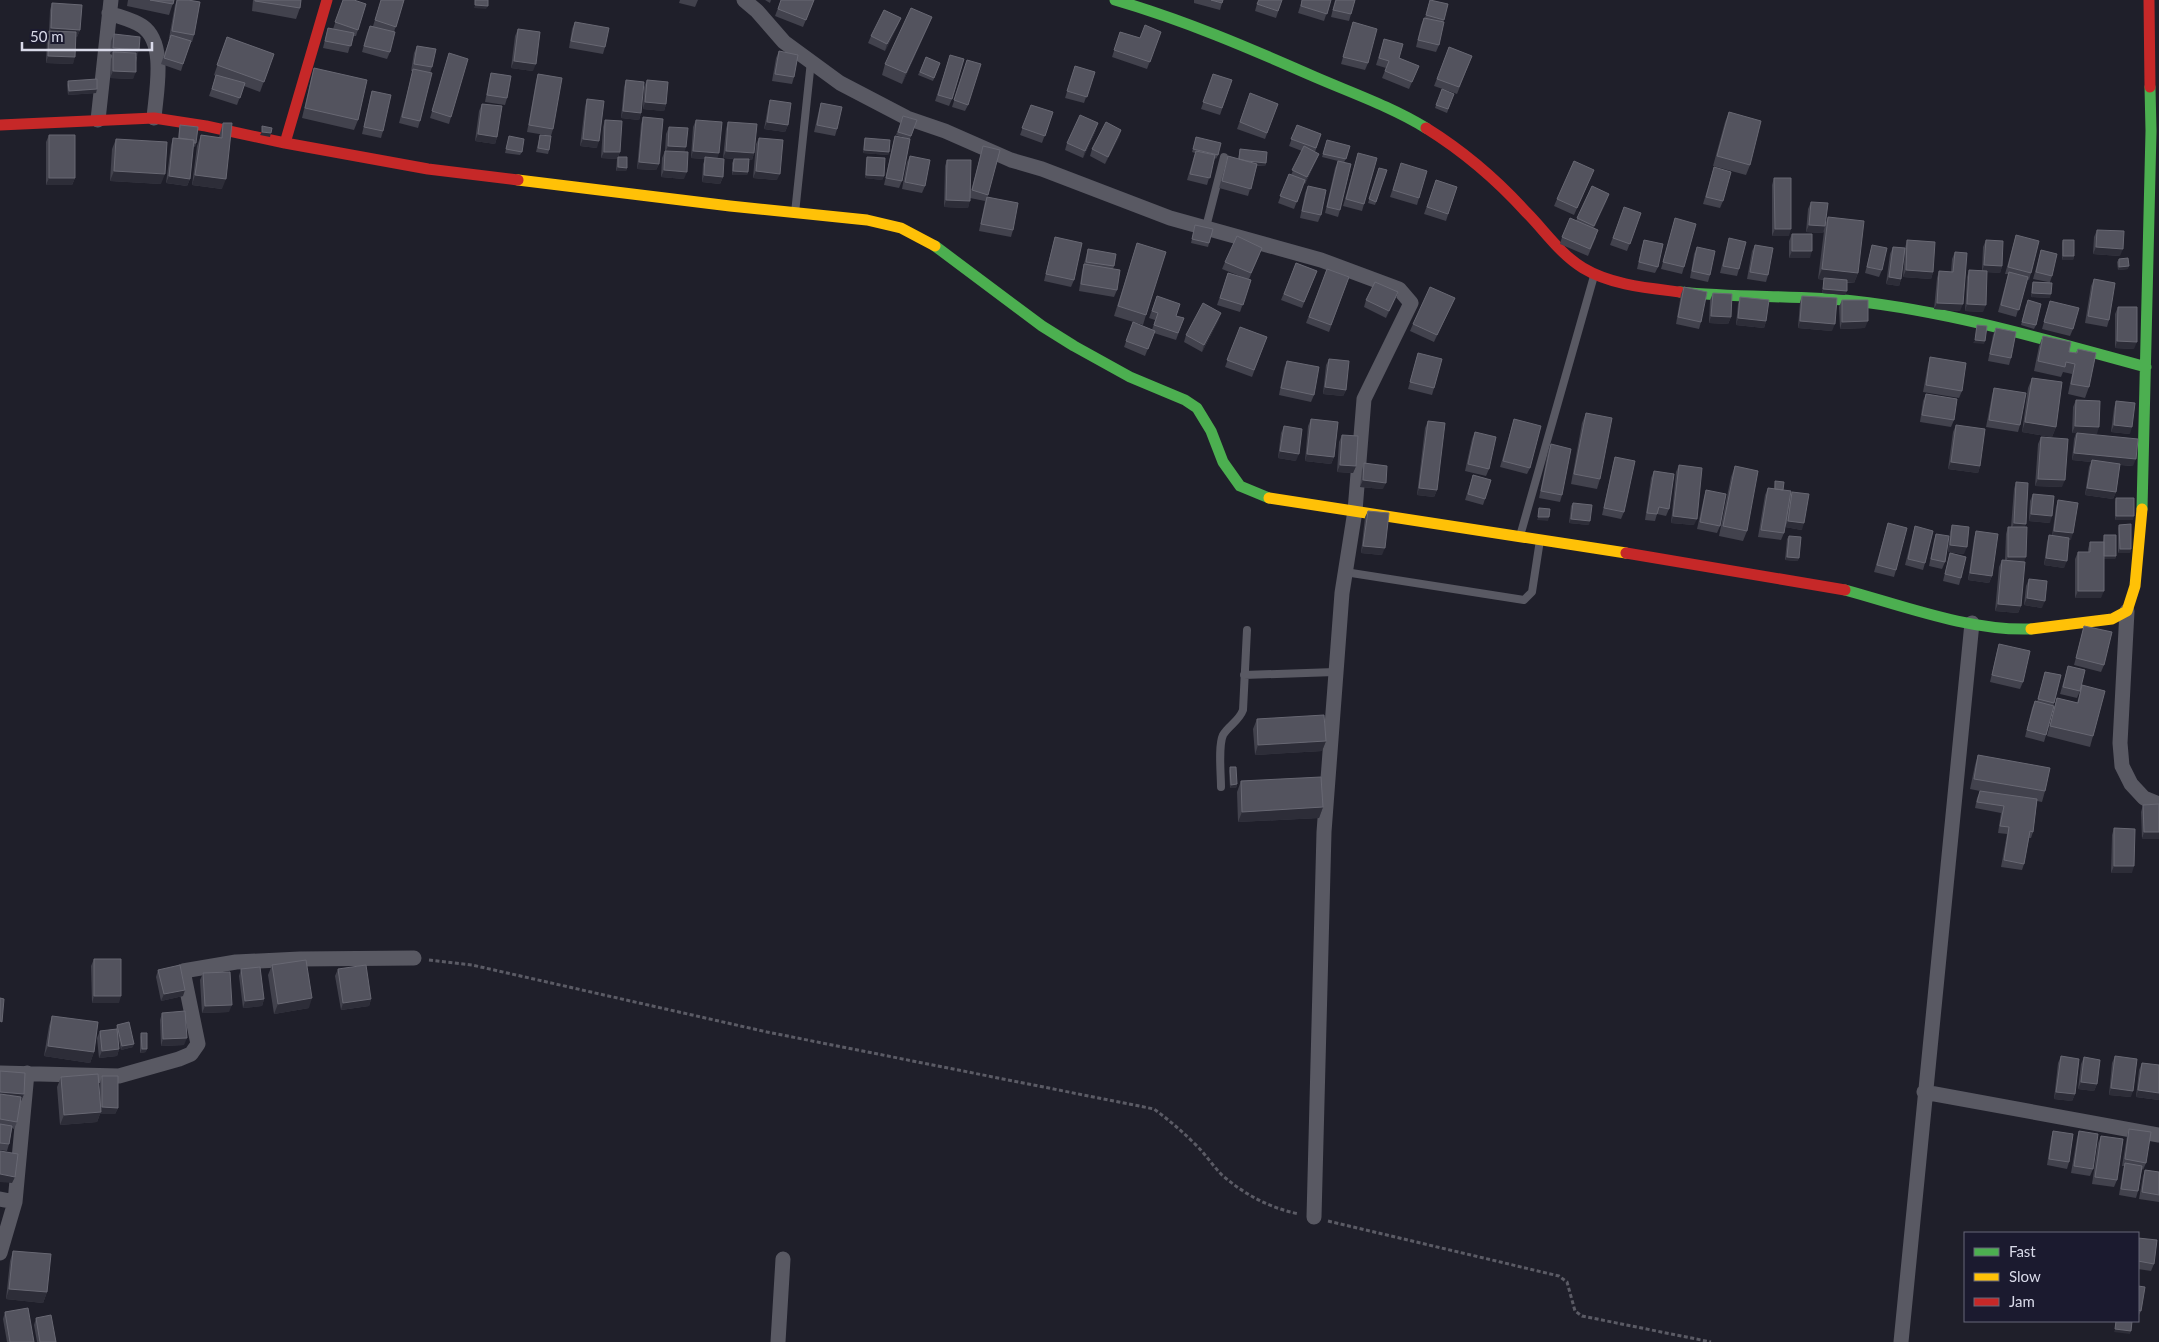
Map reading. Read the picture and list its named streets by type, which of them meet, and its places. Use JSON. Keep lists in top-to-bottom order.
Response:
{
  "legend": ["Fast", "Slow", "Jam"],
  "scale_bar": "50 m"
}
